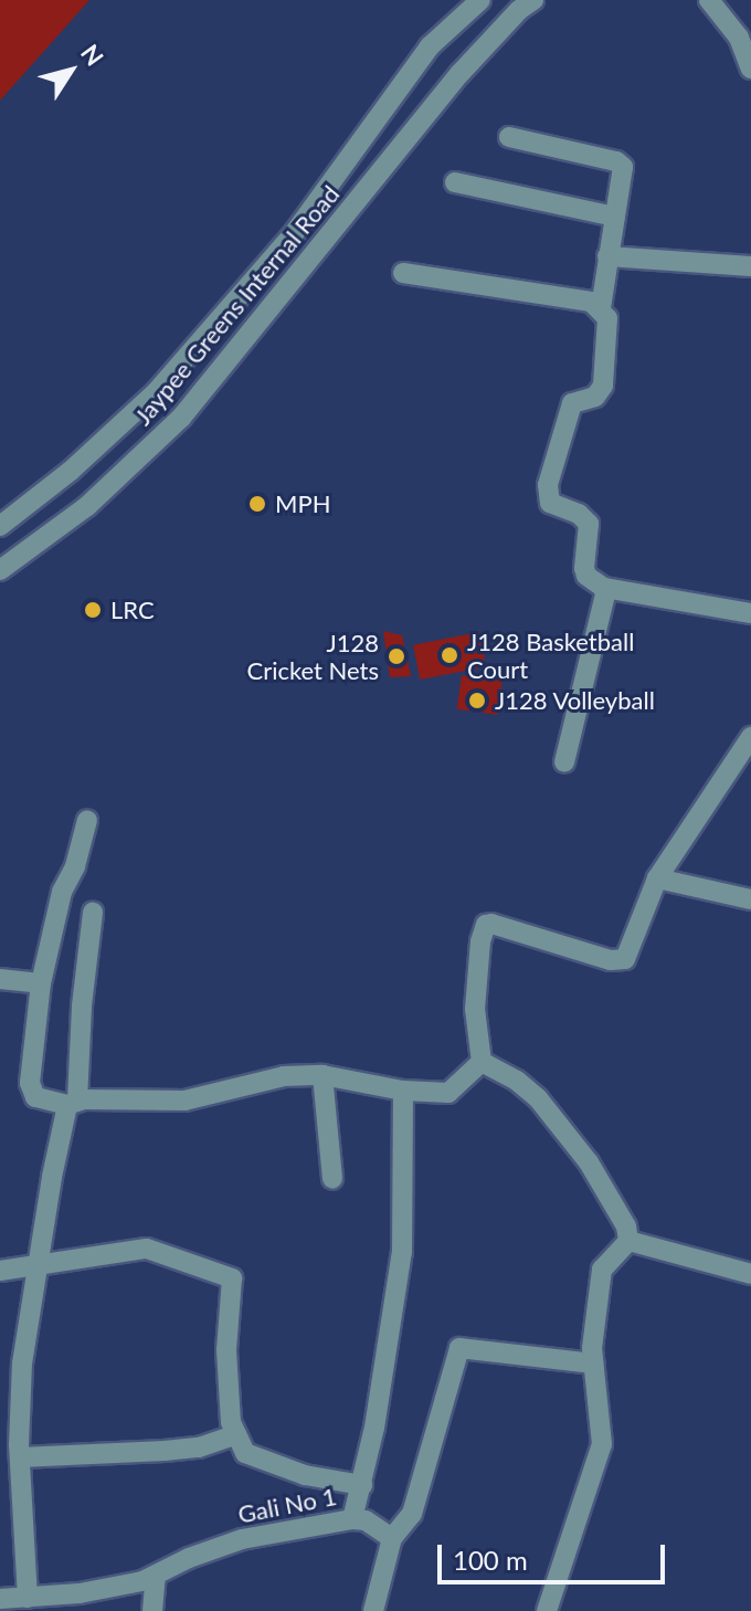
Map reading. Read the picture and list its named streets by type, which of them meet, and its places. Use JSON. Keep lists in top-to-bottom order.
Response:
{
  "streets": {
    "street": ["Jaypee Greens Internal Road", "Gali No 1"]
  },
  "places": [
    "MPH",
    "LRC",
    "J128 Basketball Court",
    "J128 Cricket Nets",
    "J128 Volleyball"
  ],
  "scale_bar": "100 m",
  "north": "top right"
}
